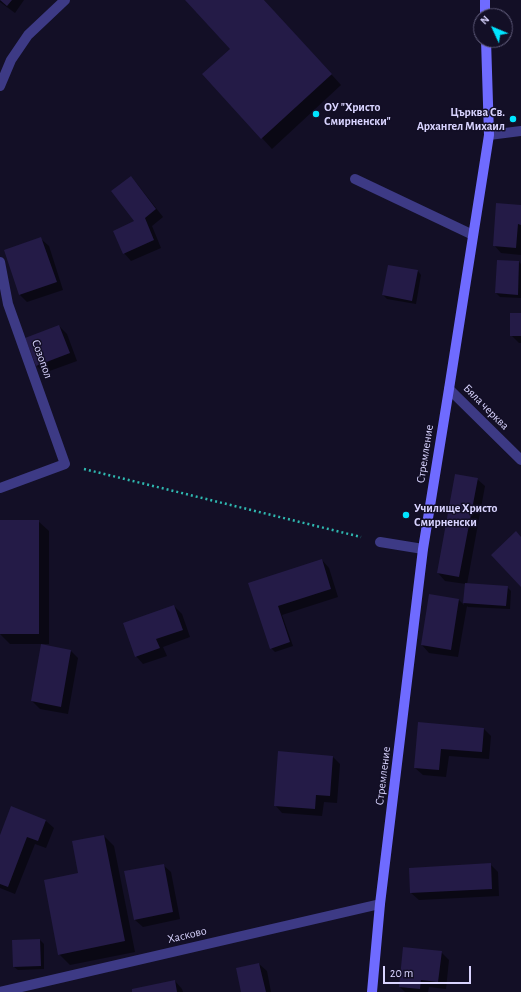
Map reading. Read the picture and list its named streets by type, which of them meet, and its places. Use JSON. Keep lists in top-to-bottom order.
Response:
{
  "streets": {
    "street": [
      "Созопол",
      "Бяла черква",
      "Стремление",
      "Хасково"
    ]
  },
  "crossings": [
    ["Бяла черква", "Стремление"],
    ["Стремление", "Хасково"]
  ],
  "places": ["ОУ \"Христо Смирненски\"", "Църква Св. Архангел Михаил", "Училище Христо Смирненски"],
  "scale_bar": "20 m",
  "north": "top left"
}
